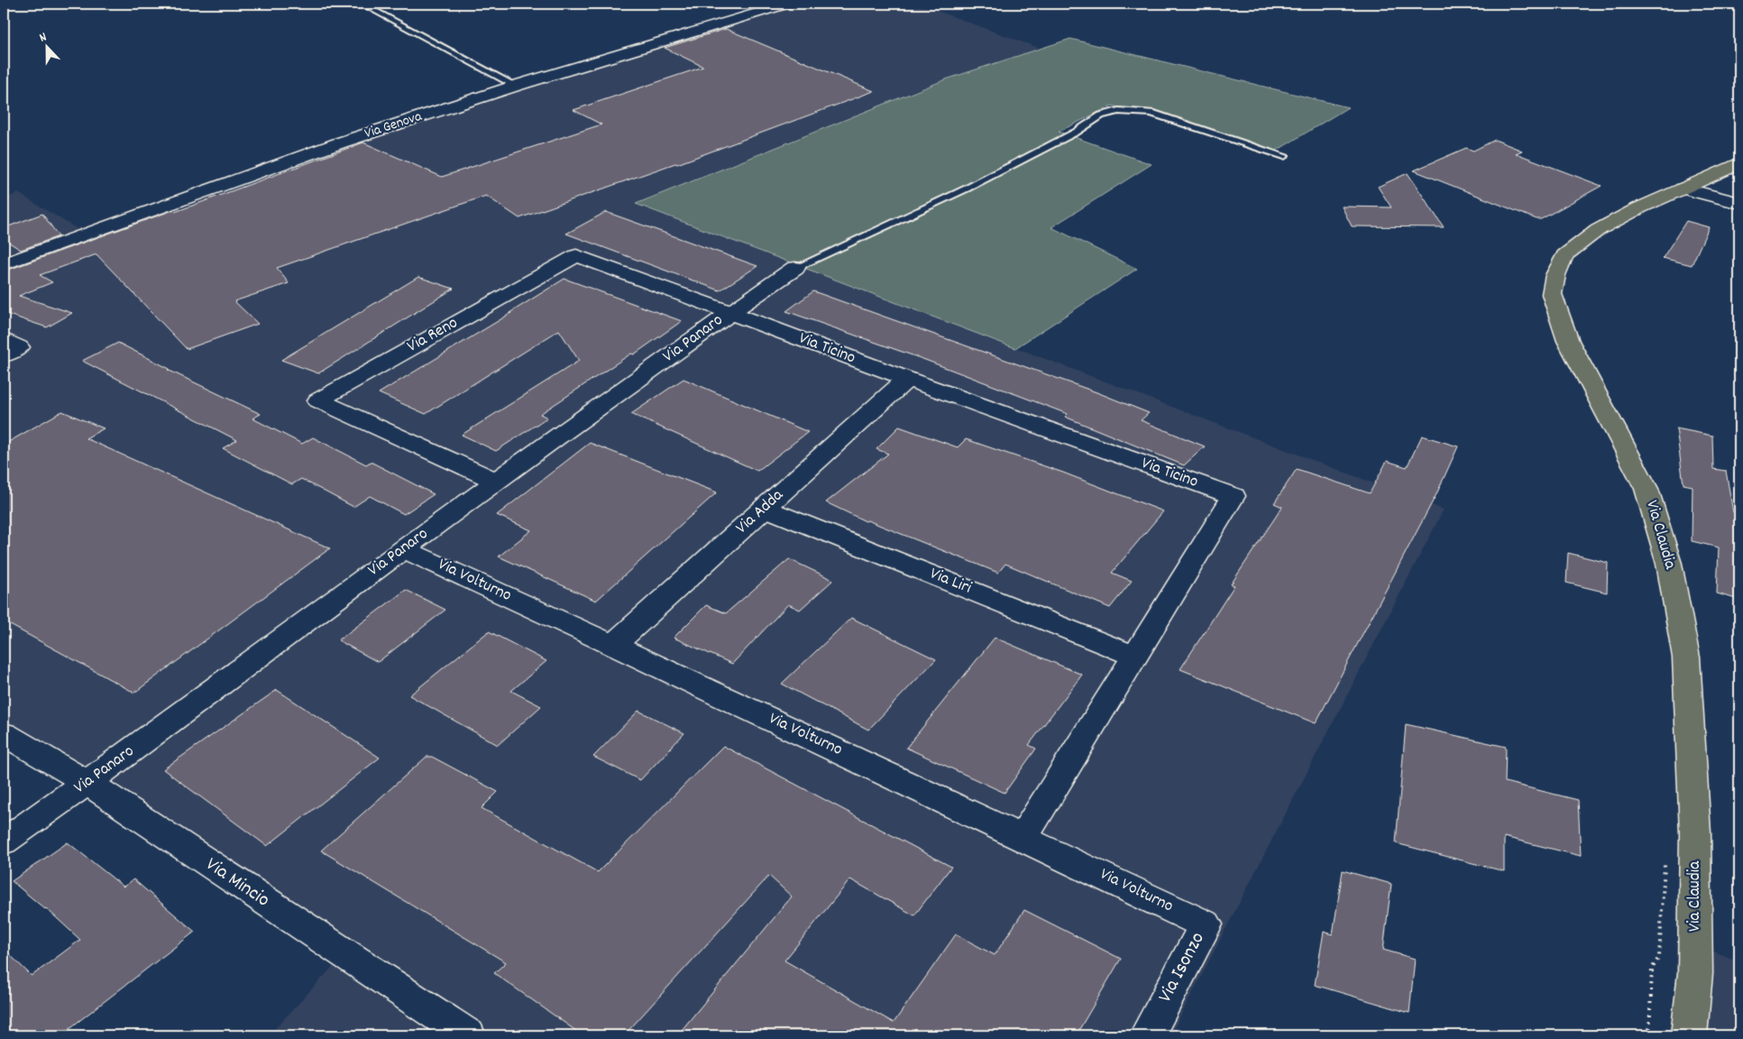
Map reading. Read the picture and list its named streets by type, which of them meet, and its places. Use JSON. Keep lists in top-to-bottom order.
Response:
{
  "streets": {
    "main road": ["Via Claudia"],
    "street": [
      "Via Genova",
      "Via Reno",
      "Via Panaro",
      "Via Ticino",
      "Via Adda",
      "Via Volturno",
      "Via Liri",
      "Via Mincio",
      "Via Isonzo"
    ]
  },
  "crossings": [
    ["Via Reno", "Via Panaro"],
    ["Via Reno", "Via Ticino"],
    ["Via Panaro", "Via Ticino"],
    ["Via Panaro", "Via Volturno"],
    ["Via Panaro", "Via Mincio"],
    ["Via Ticino", "Via Adda"],
    ["Via Ticino", "Via Volturno"],
    ["Via Ticino", "Via Liri"],
    ["Via Adda", "Via Volturno"],
    ["Via Adda", "Via Liri"],
    ["Via Volturno", "Via Isonzo"]
  ],
  "north": "top"
}
